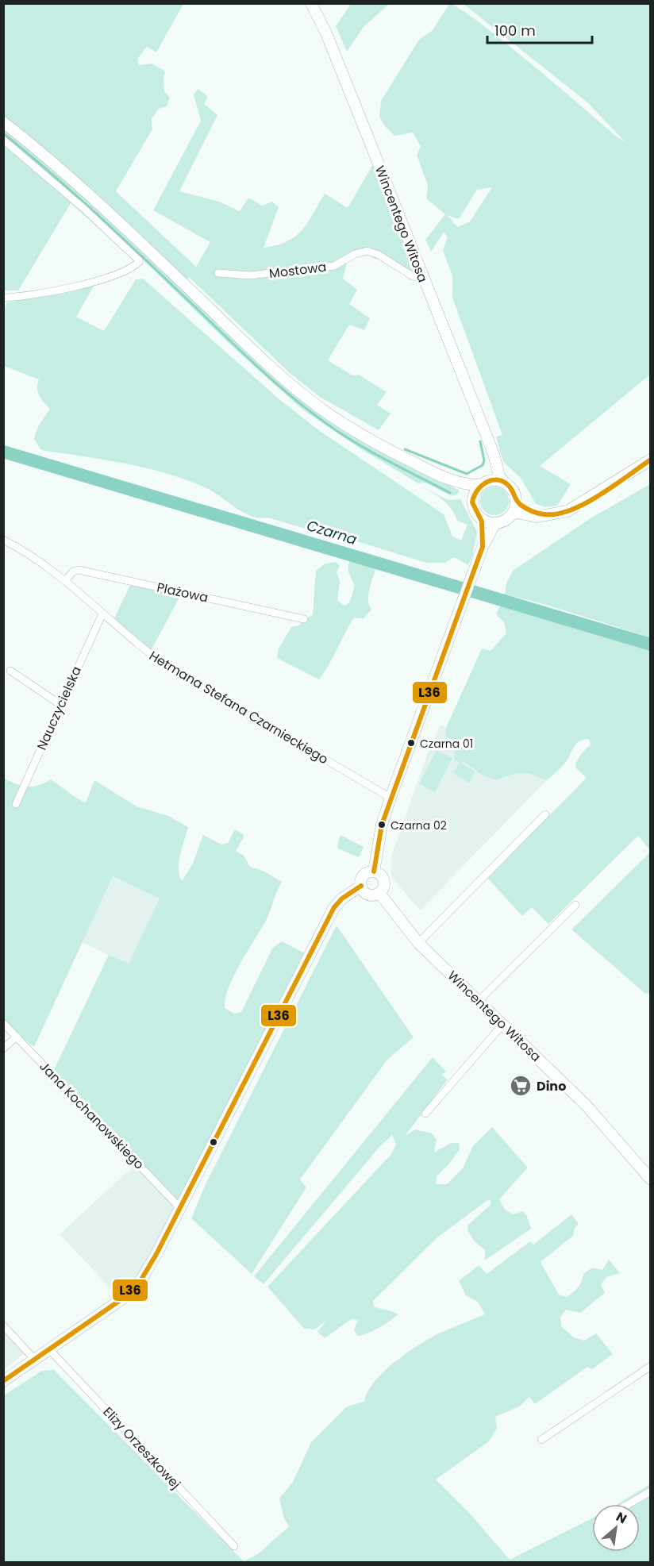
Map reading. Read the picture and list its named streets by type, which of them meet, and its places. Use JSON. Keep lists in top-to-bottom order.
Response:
{
  "streets": {
    "main road": ["Wincentego Witosa"],
    "street": [
      "Mostowa",
      "Plażowa",
      "Hetmana Stefana Czarnieckiego",
      "Nauczycielska",
      "Jana Kochanowskiego",
      "Elizy Orzeszkowej"
    ]
  },
  "crossings": [
    ["Wincentego Witosa", "Mostowa"],
    ["Plażowa", "Hetmana Stefana Czarnieckiego"],
    ["Hetmana Stefana Czarnieckiego", "Nauczycielska"]
  ],
  "water": ["Czarna"],
  "places": {
    "other": ["Czarna 01", "Czarna 02"],
    "supermarket": ["Dino"]
  },
  "lines": ["transit line L36"],
  "scale_bar": "100 m",
  "north": "top right"
}
